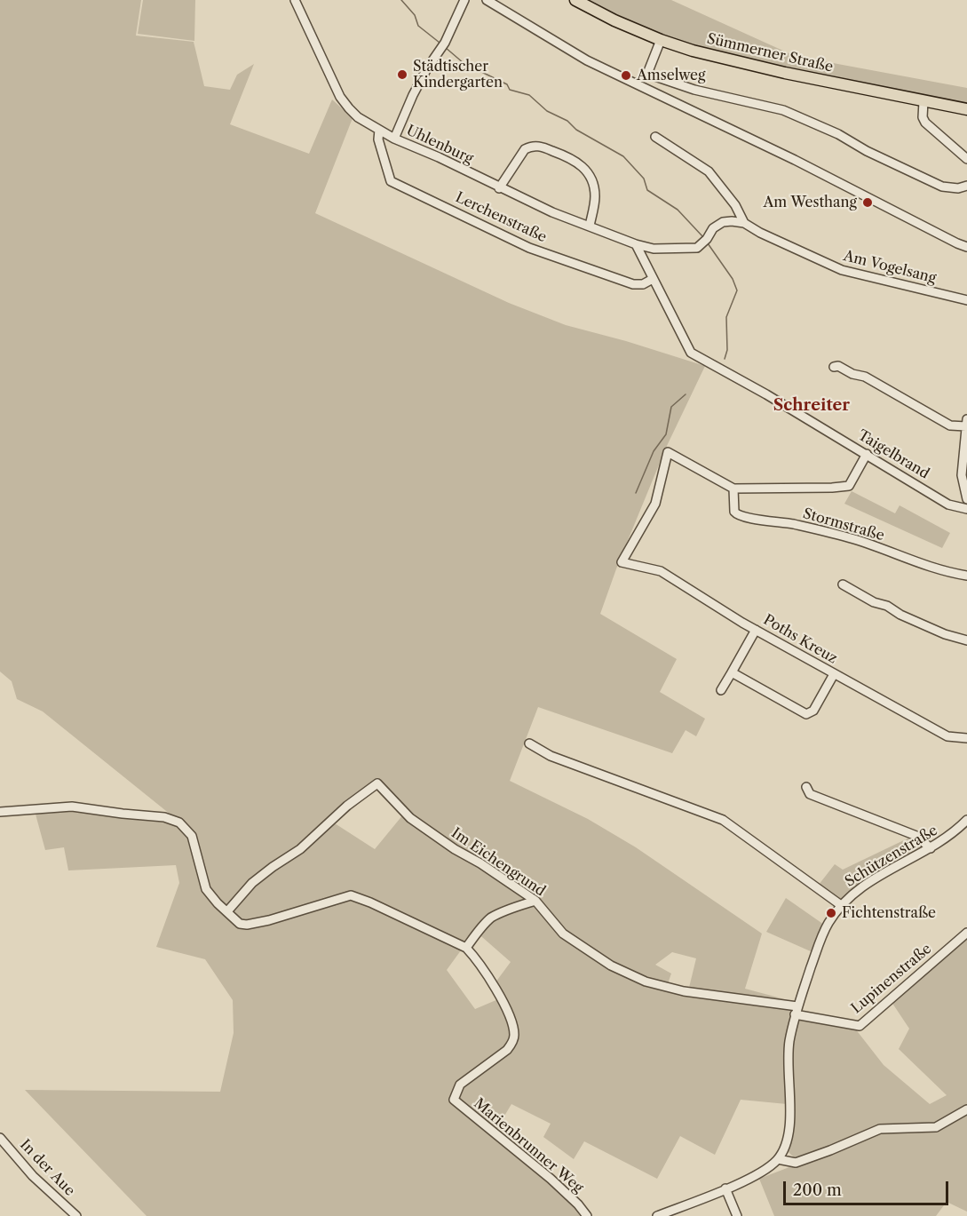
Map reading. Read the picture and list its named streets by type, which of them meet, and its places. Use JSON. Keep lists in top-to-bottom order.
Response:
{
  "streets": {
    "main road": ["Sümmerner Straße"],
    "street": [
      "Uhlenburg",
      "Lerchenstraße",
      "Am Vogelsang",
      "Taigelbrand",
      "Stormstraße",
      "Poths Kreuz",
      "Schützenstraße",
      "Im Eichengrund",
      "Lupinenstraße",
      "Marienbrunner Weg",
      "In der Aue"
    ]
  },
  "crossings": [
    ["Uhlenburg", "Lerchenstraße"],
    ["Uhlenburg", "Am Vogelsang"],
    ["Uhlenburg", "Taigelbrand"],
    ["Lerchenstraße", "Taigelbrand"],
    ["Am Vogelsang", "Taigelbrand"],
    ["Stormstraße", "Poths Kreuz"],
    ["Schützenstraße", "Im Eichengrund"],
    ["Schützenstraße", "Lupinenstraße"],
    ["Im Eichengrund", "Lupinenstraße"],
    ["Im Eichengrund", "Marienbrunner Weg"]
  ],
  "districts": ["Schreiter"],
  "places": [
    "Städtischer Kindergarten",
    "Amselweg",
    "Am Westhang",
    "Fichtenstraße"
  ],
  "scale_bar": "200 m"
}
